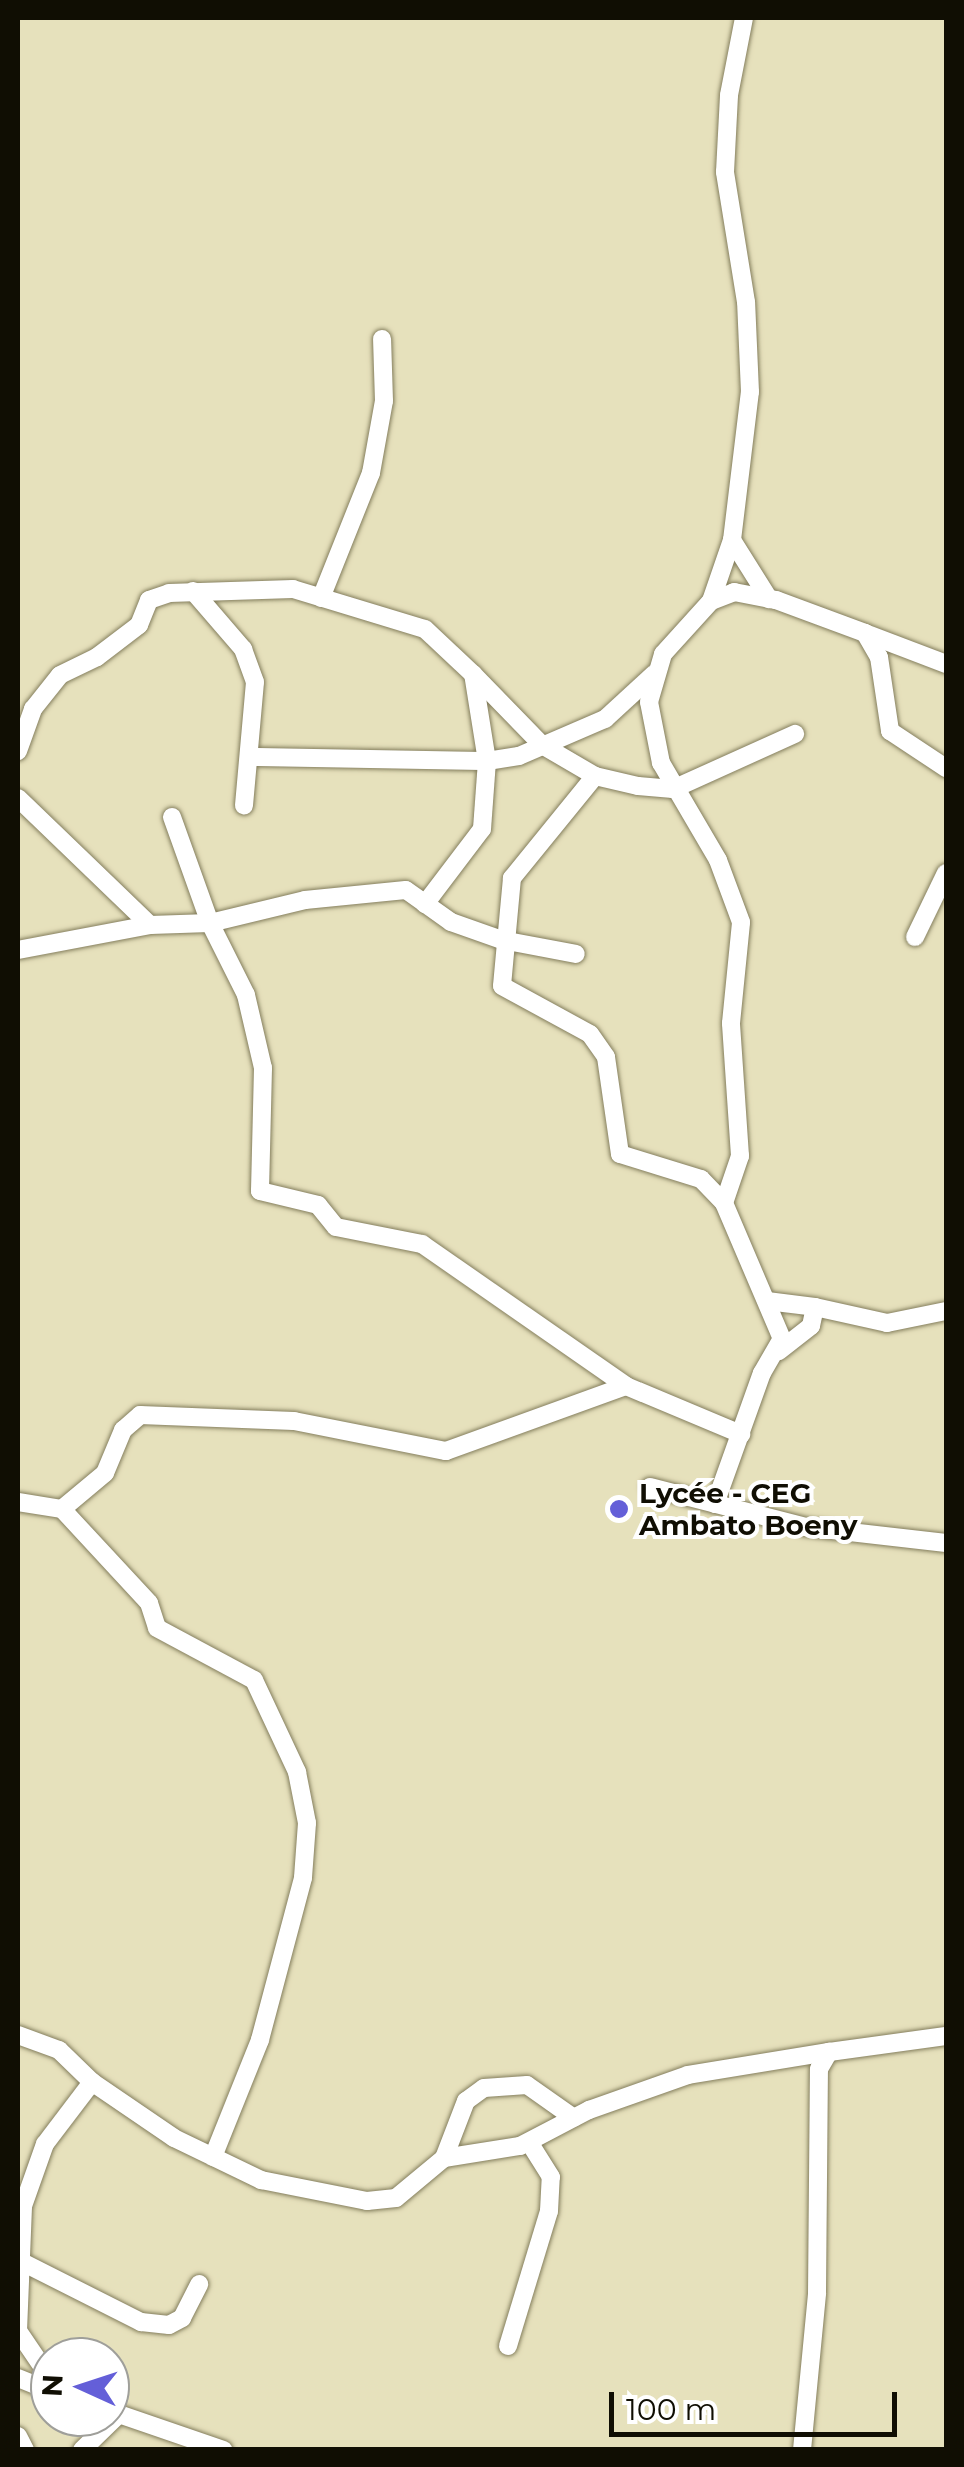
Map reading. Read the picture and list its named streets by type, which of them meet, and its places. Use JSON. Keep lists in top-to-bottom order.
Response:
{
  "places": ["Lycée - CEG Ambato Boeny"],
  "scale_bar": "100 m",
  "north": "left"
}
